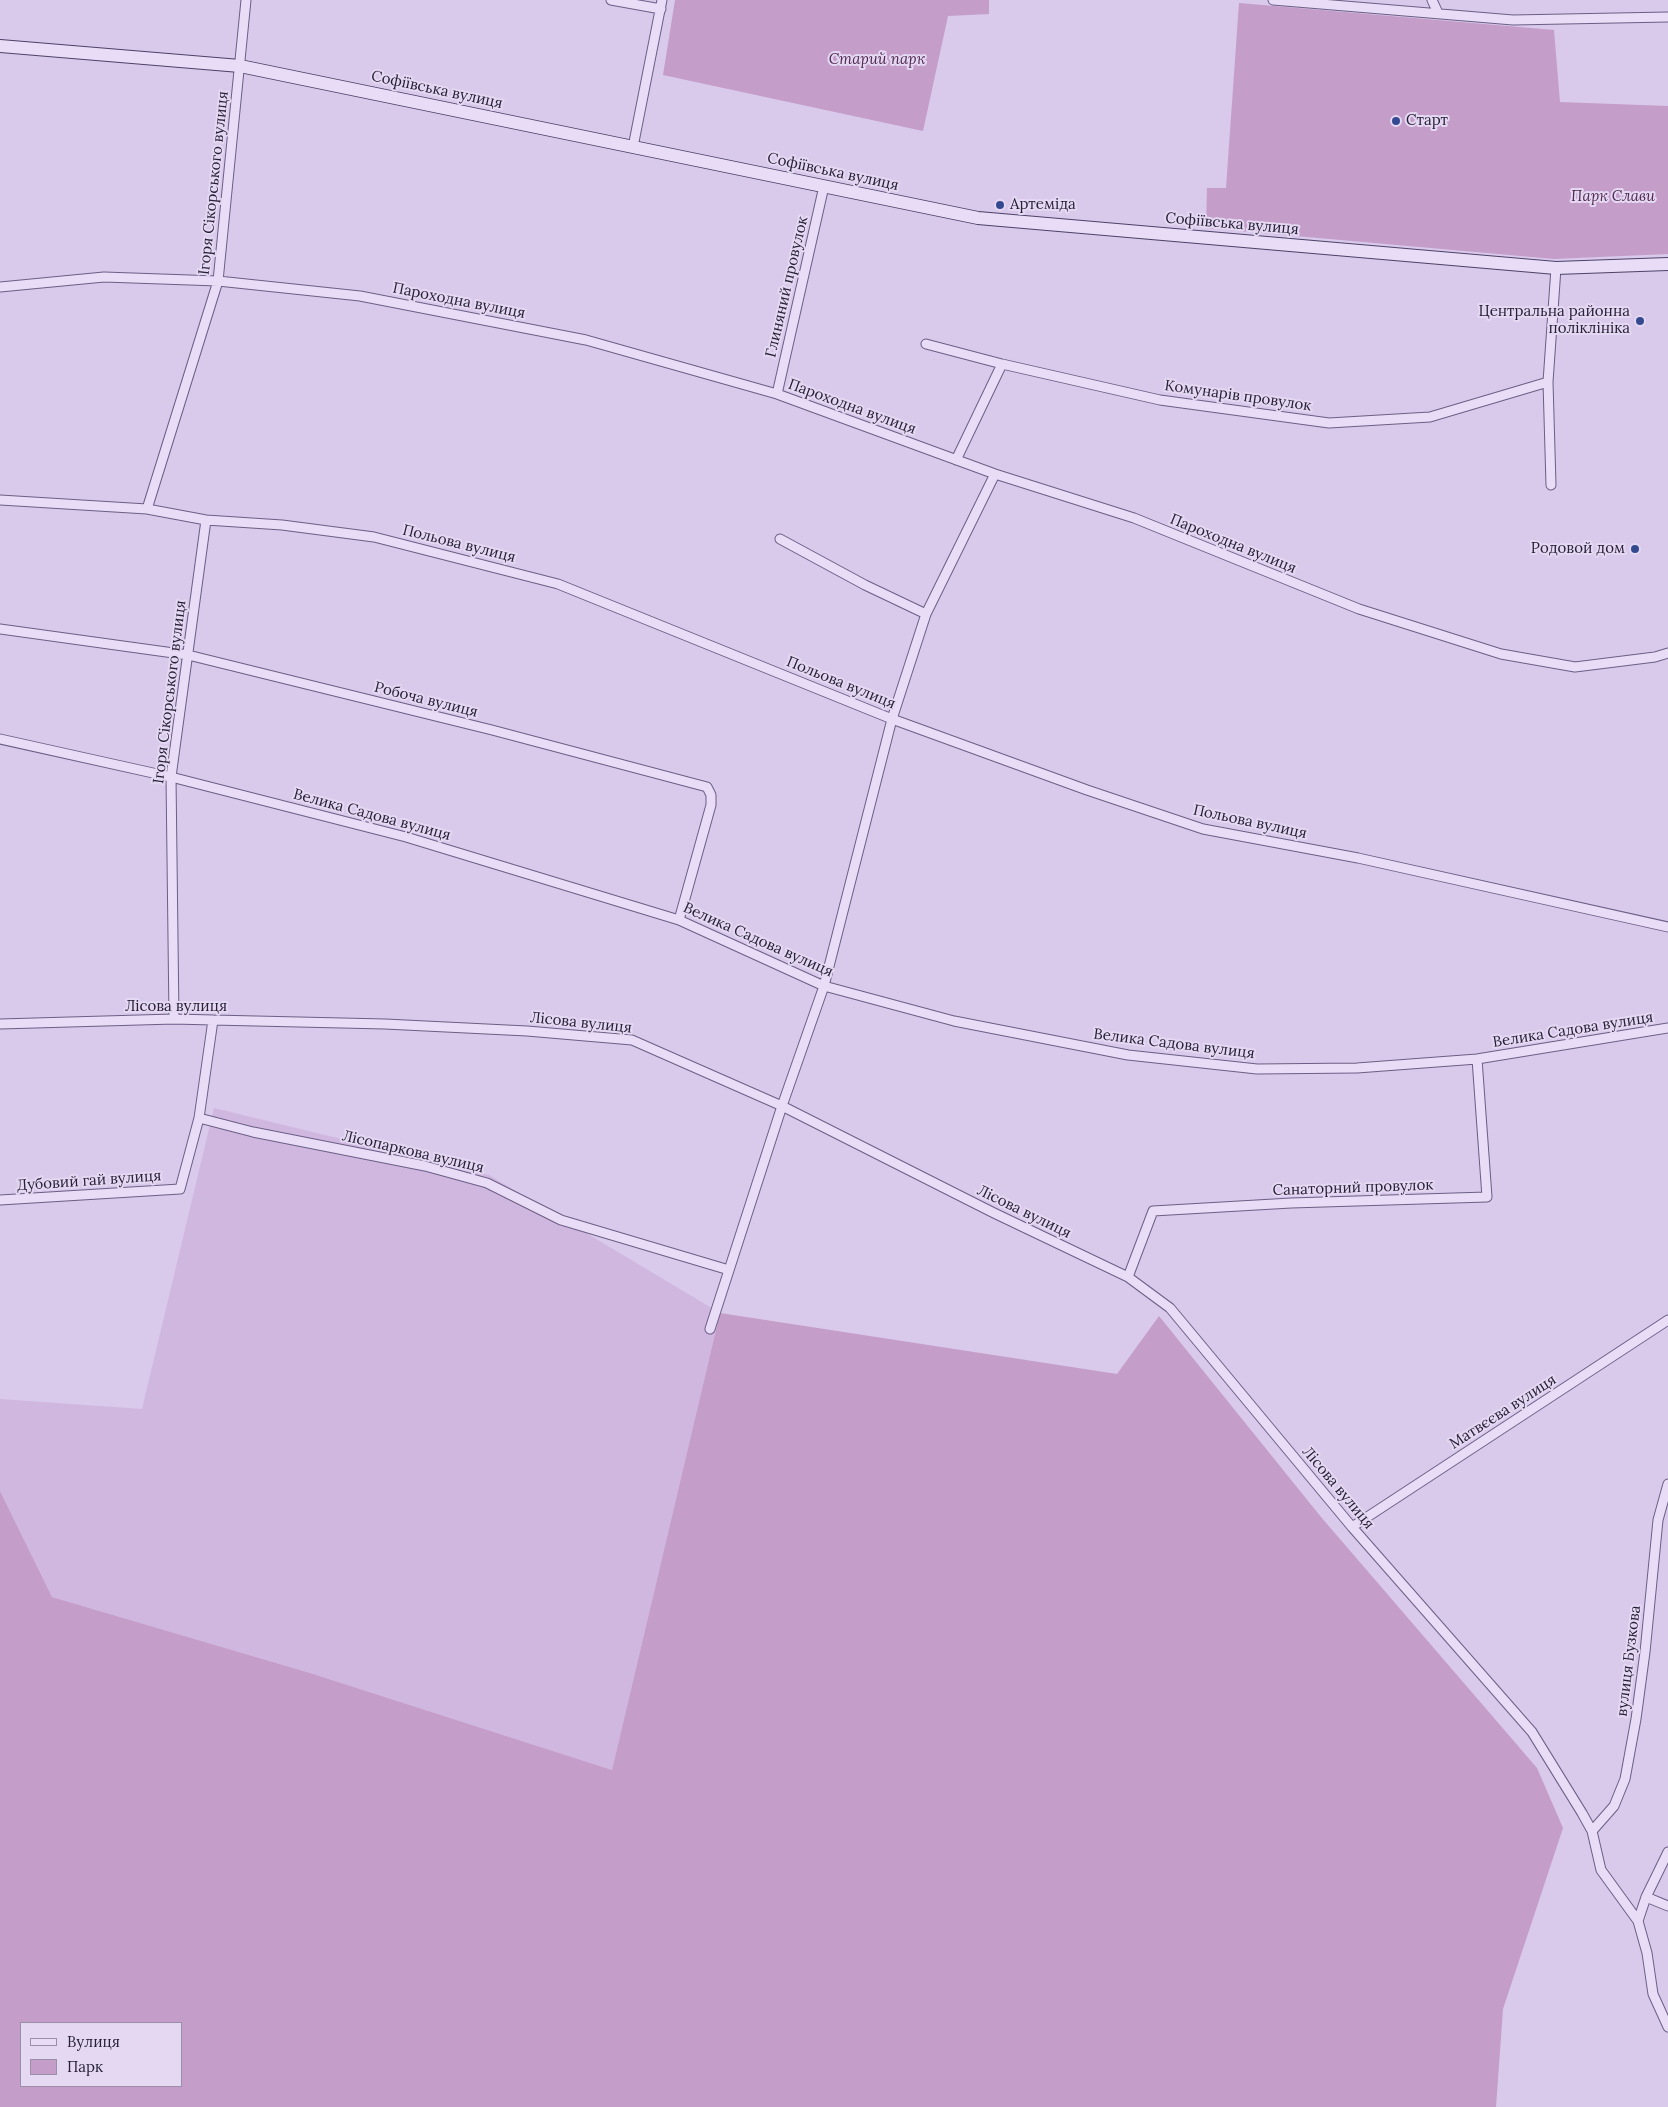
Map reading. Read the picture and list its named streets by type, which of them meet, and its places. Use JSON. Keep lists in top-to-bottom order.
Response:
{
  "streets": {
    "street": [
      "Софіївська вулиця",
      "Ігоря Сікорського вулиця",
      "Глиняний провулок",
      "Пароходна вулиця",
      "Комунарів провулок",
      "Польова вулиця",
      "Робоча вулиця",
      "Велика Садова вулиця",
      "Лісова вулиця",
      "Лісопаркова вулиця",
      "Дубовий гай вулиця",
      "Санаторний провулок",
      "Матвєєва вулиця",
      "вулиця Бузкова"
    ]
  },
  "crossings": [
    ["Софіївська вулиця", "Ігоря Сікорського вулиця"],
    ["Софіївська вулиця", "Глиняний провулок"],
    ["Ігоря Сікорського вулиця", "Пароходна вулиця"],
    ["Ігоря Сікорського вулиця", "Польова вулиця"],
    ["Ігоря Сікорського вулиця", "Робоча вулиця"],
    ["Ігоря Сікорського вулиця", "Велика Садова вулиця"],
    ["Ігоря Сікорського вулиця", "Лісова вулиця"],
    ["Глиняний провулок", "Пароходна вулиця"],
    ["Робоча вулиця", "Велика Садова вулиця"],
    ["Велика Садова вулиця", "Санаторний провулок"],
    ["Лісова вулиця", "Санаторний провулок"],
    ["Лісова вулиця", "Матвєєва вулиця"],
    ["Лісова вулиця", "вулиця Бузкова"],
    ["Лісопаркова вулиця", "Дубовий гай вулиця"]
  ],
  "parks": ["Старий парк", "Парк Слави"],
  "places": [
    "Старт",
    "Артеміда",
    "Центральна районна поліклініка",
    "Родовой дом"
  ],
  "legend": ["Вулиця", "Парк"]
}
